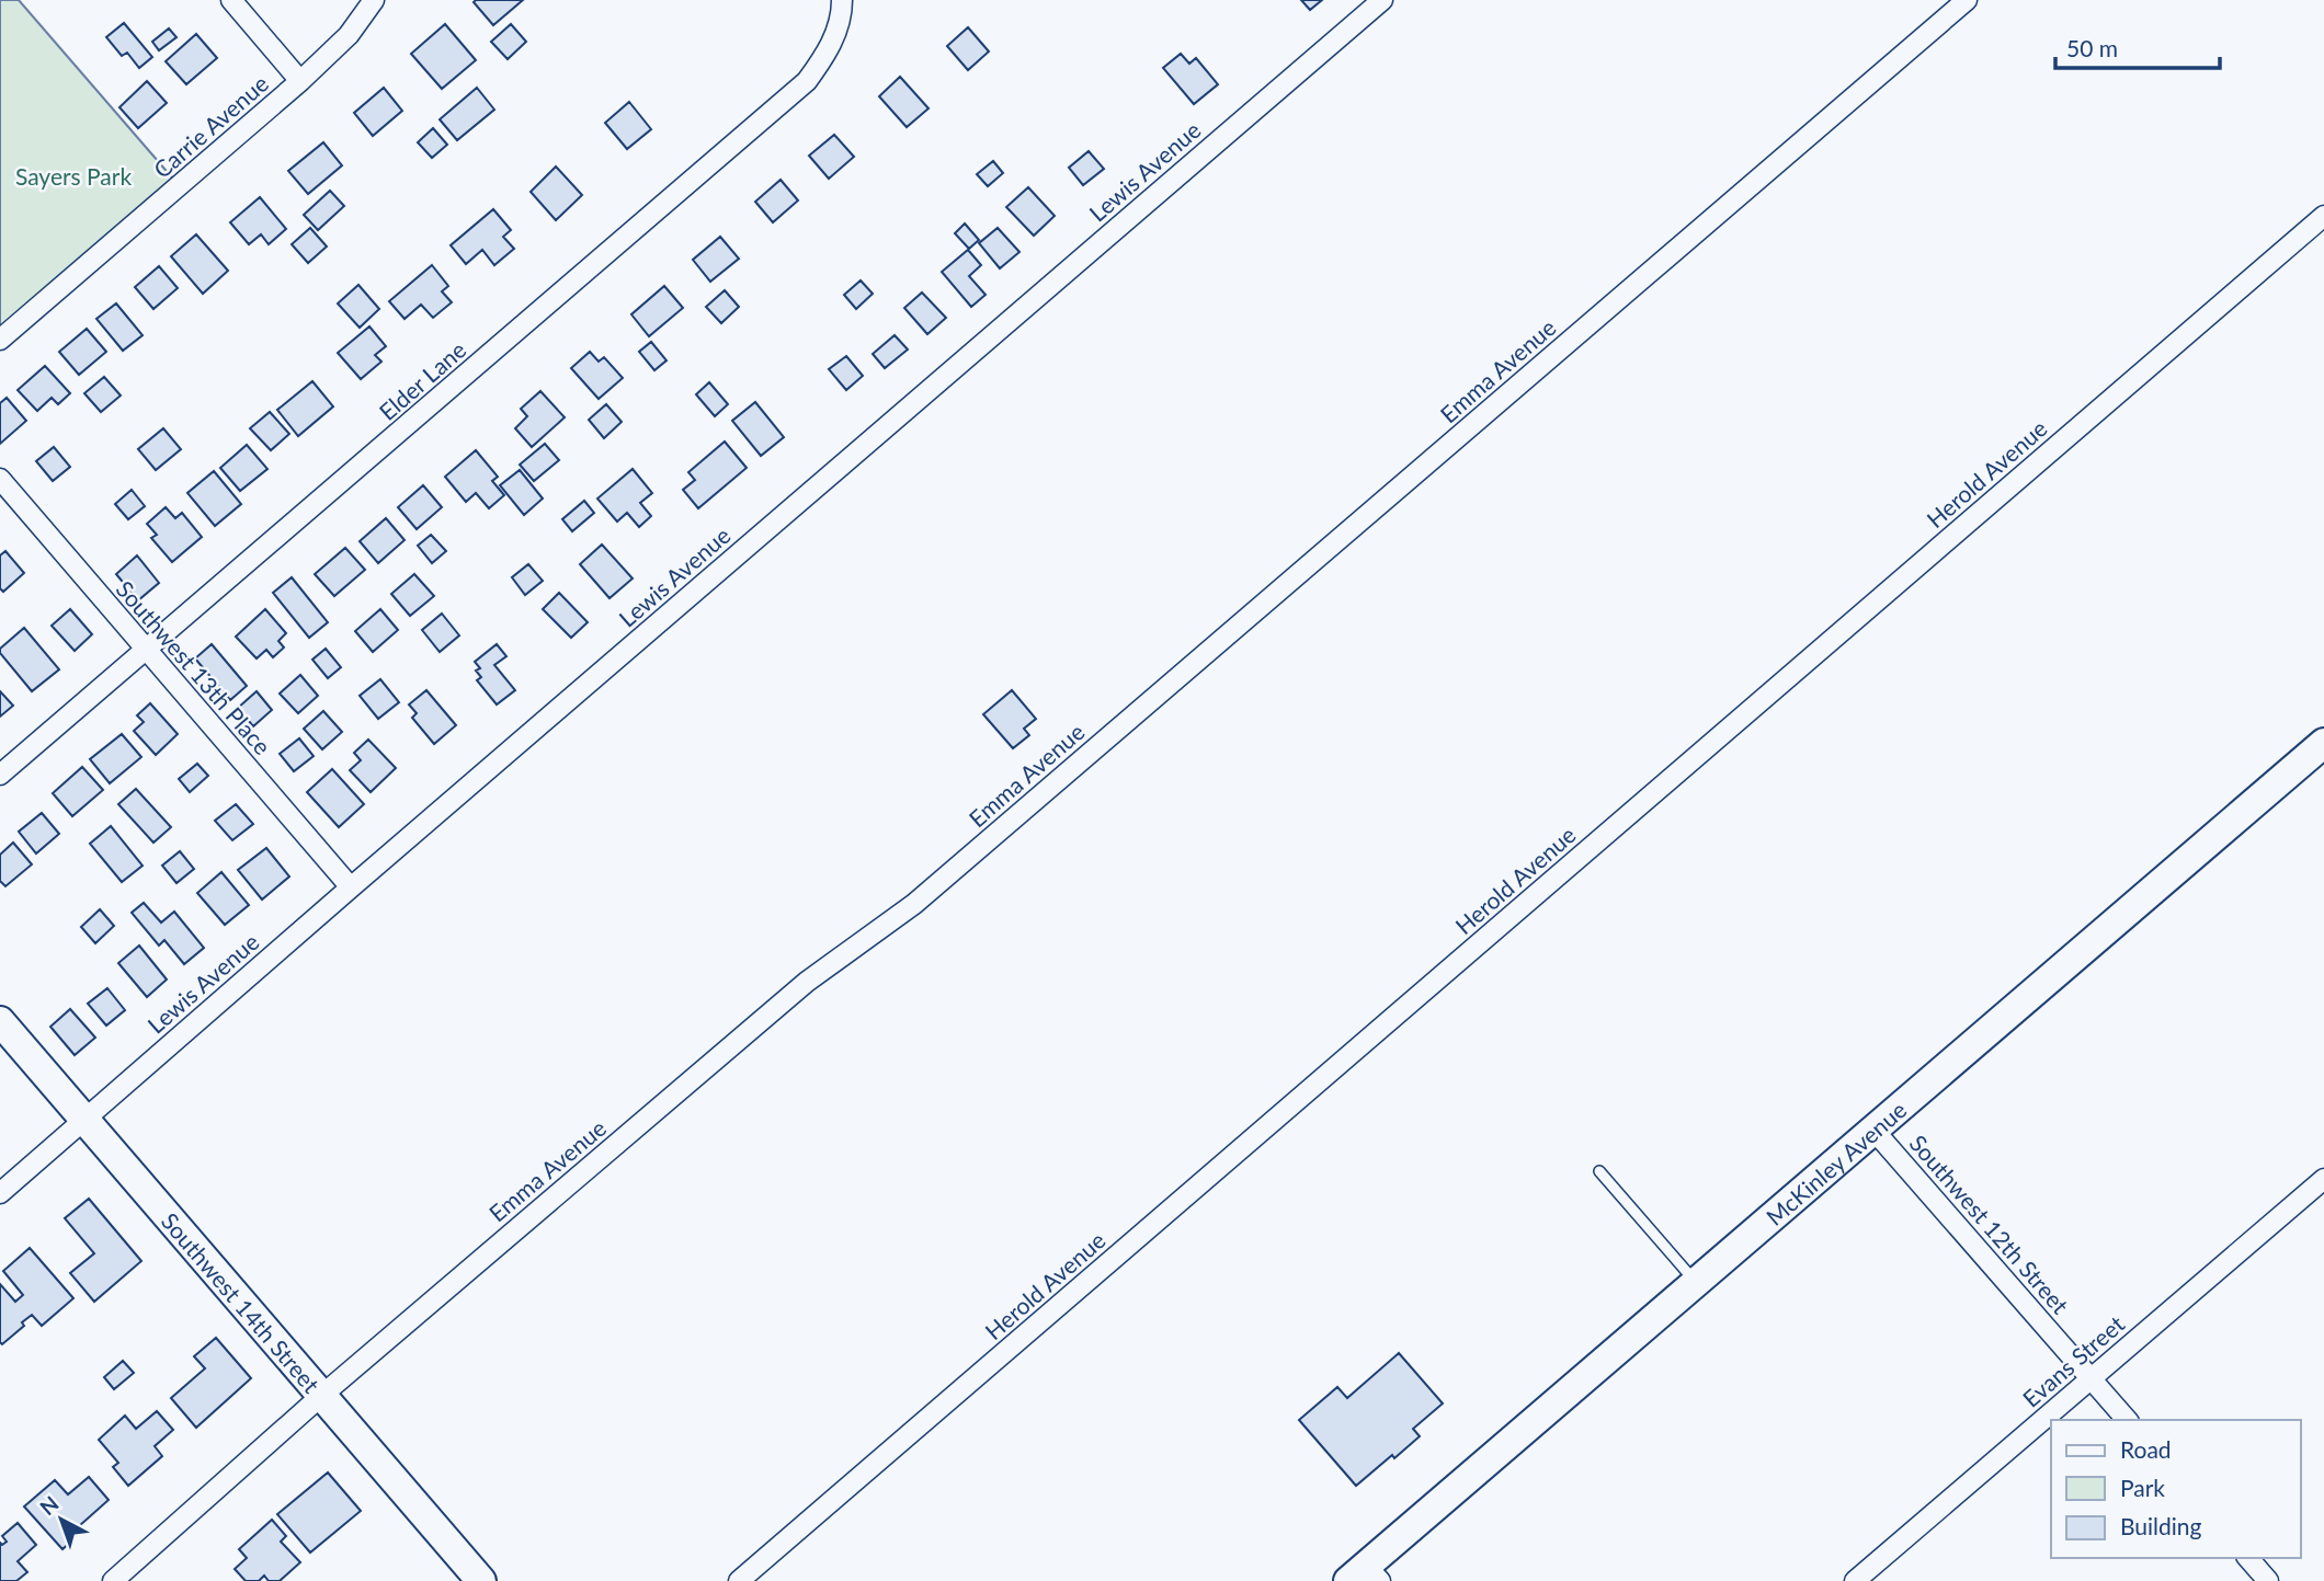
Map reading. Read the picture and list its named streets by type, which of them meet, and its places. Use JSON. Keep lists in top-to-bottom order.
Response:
{
  "streets": {
    "main road": ["McKinley Avenue", "Southwest 14th Street"],
    "street": [
      "Carrie Avenue",
      "Lewis Avenue",
      "Emma Avenue",
      "Elder Lane",
      "Herold Avenue",
      "Southwest 13th Place",
      "Southwest 12th Street",
      "Evans Street"
    ]
  },
  "crossings": [
    ["Lewis Avenue", "Southwest 13th Place"],
    ["Lewis Avenue", "Southwest 14th Street"],
    ["Emma Avenue", "Southwest 14th Street"],
    ["Elder Lane", "Southwest 13th Place"],
    ["McKinley Avenue", "Southwest 12th Street"],
    ["Southwest 12th Street", "Evans Street"]
  ],
  "parks": ["Sayers Park"],
  "legend": ["Road", "Park", "Building"],
  "scale_bar": "50 m",
  "north": "top left"
}
